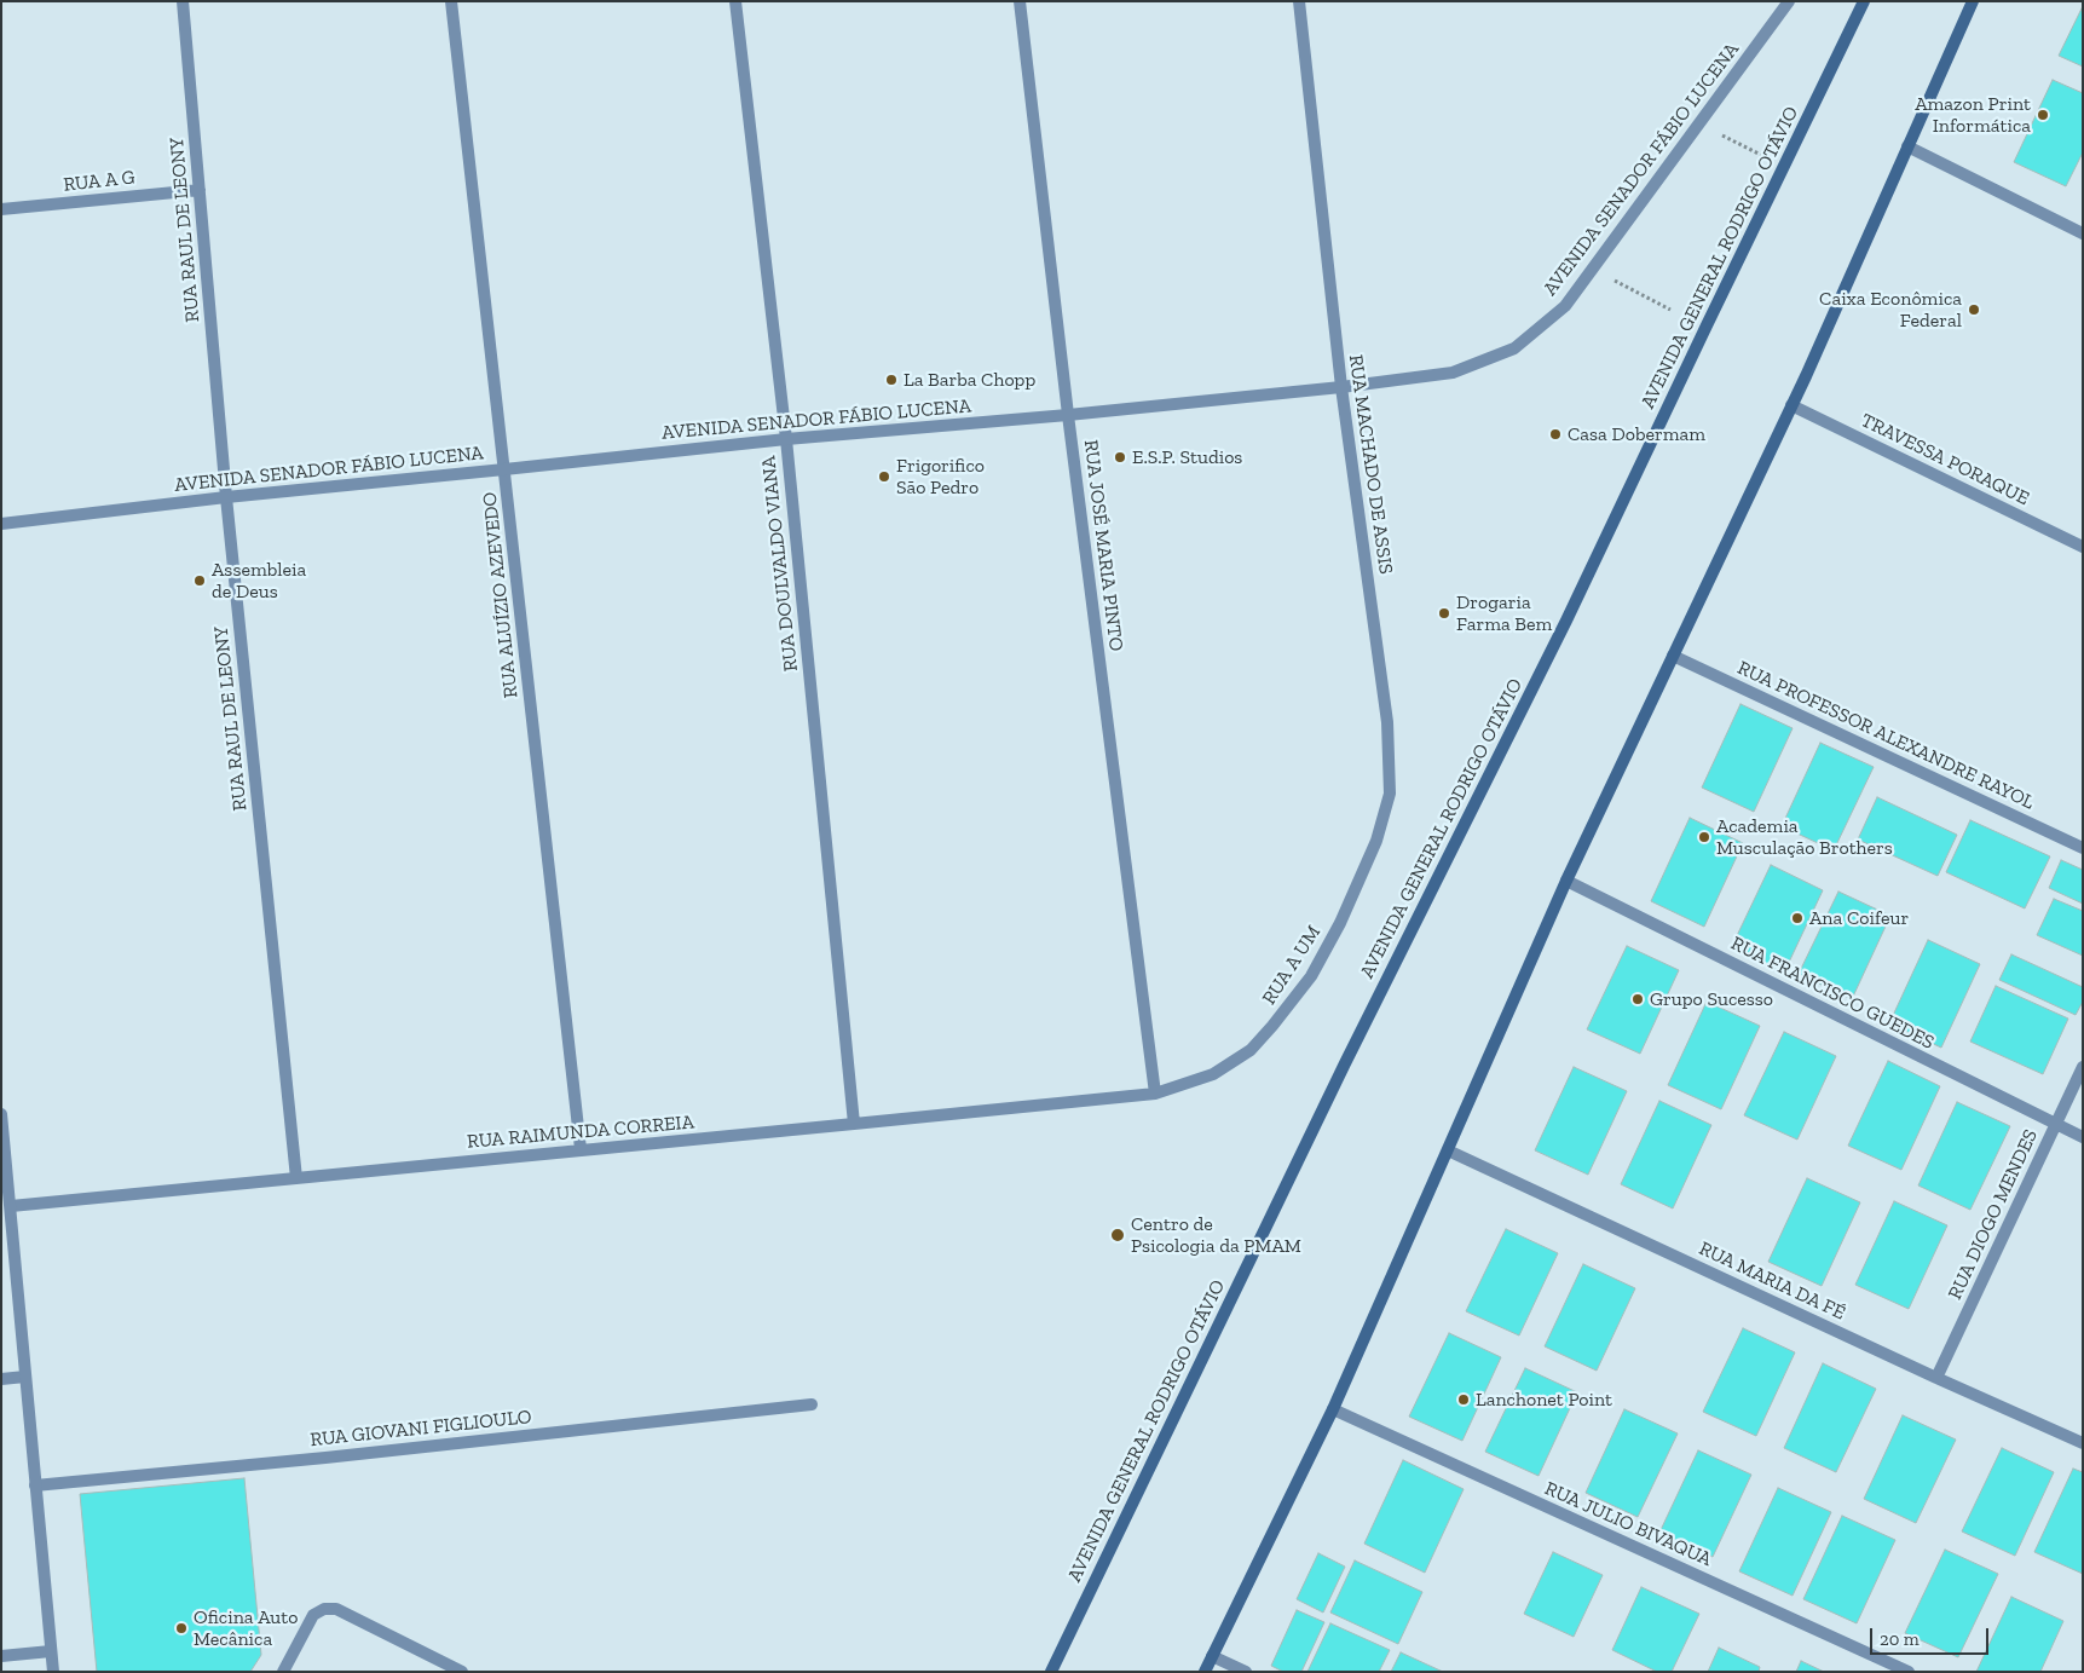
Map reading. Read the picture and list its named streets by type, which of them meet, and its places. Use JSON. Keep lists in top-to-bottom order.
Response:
{
  "streets": {
    "main road": ["AVENIDA GENERAL RODRIGO OTÁVIO"],
    "street": [
      "AVENIDA SENADOR FÁBIO LUCENA",
      "RUA A G",
      "RUA RAUL DE LEONY",
      "TRAVESSA PORAQUE",
      "RUA MACHADO DE ASSIS",
      "RUA JOSÉ MARIA PINTO",
      "RUA DOULVALDO VIANA",
      "RUA ALUÍZIO AZEVEDO",
      "RUA PROFESSOR ALEXANDRE RAYOL",
      "RUA A UM",
      "RUA FRANCISCO GUEDES",
      "RUA RAIMUNDA CORREIA",
      "RUA DIOGO MENDES",
      "RUA MARIA DA FÉ",
      "RUA GIOVANI FIGLIOULO",
      "RUA JULIO BIVAQUA"
    ]
  },
  "crossings": [
    ["AVENIDA SENADOR FÁBIO LUCENA", "RUA RAUL DE LEONY"],
    ["AVENIDA SENADOR FÁBIO LUCENA", "RUA MACHADO DE ASSIS"],
    ["AVENIDA SENADOR FÁBIO LUCENA", "RUA JOSÉ MARIA PINTO"],
    ["AVENIDA SENADOR FÁBIO LUCENA", "RUA DOULVALDO VIANA"],
    ["AVENIDA SENADOR FÁBIO LUCENA", "RUA ALUÍZIO AZEVEDO"],
    ["RUA A G", "RUA RAUL DE LEONY"],
    ["RUA RAUL DE LEONY", "RUA RAIMUNDA CORREIA"],
    ["RUA MACHADO DE ASSIS", "RUA A UM"],
    ["RUA JOSÉ MARIA PINTO", "RUA A UM"],
    ["RUA JOSÉ MARIA PINTO", "RUA RAIMUNDA CORREIA"],
    ["RUA DOULVALDO VIANA", "RUA RAIMUNDA CORREIA"],
    ["RUA ALUÍZIO AZEVEDO", "RUA RAIMUNDA CORREIA"],
    ["RUA A UM", "RUA RAIMUNDA CORREIA"],
    ["RUA FRANCISCO GUEDES", "RUA DIOGO MENDES"],
    ["RUA DIOGO MENDES", "RUA MARIA DA FÉ"]
  ],
  "places": [
    "Amazon Print Informática",
    "Caixa Econômica Federal",
    "La Barba Chopp",
    "Casa Dobermam",
    "E.S.P. Studios",
    "Frigorifico São Pedro",
    "Assembleia de Deus",
    "Drogaria Farma Bem",
    "Academia Musculação Brothers",
    "Ana Coifeur",
    "Grupo Sucesso",
    "Centro de Psicologia da PMAM",
    "Lanchonet Point",
    "Oficina Auto Mecânica"
  ],
  "scale_bar": "20 m"
}
